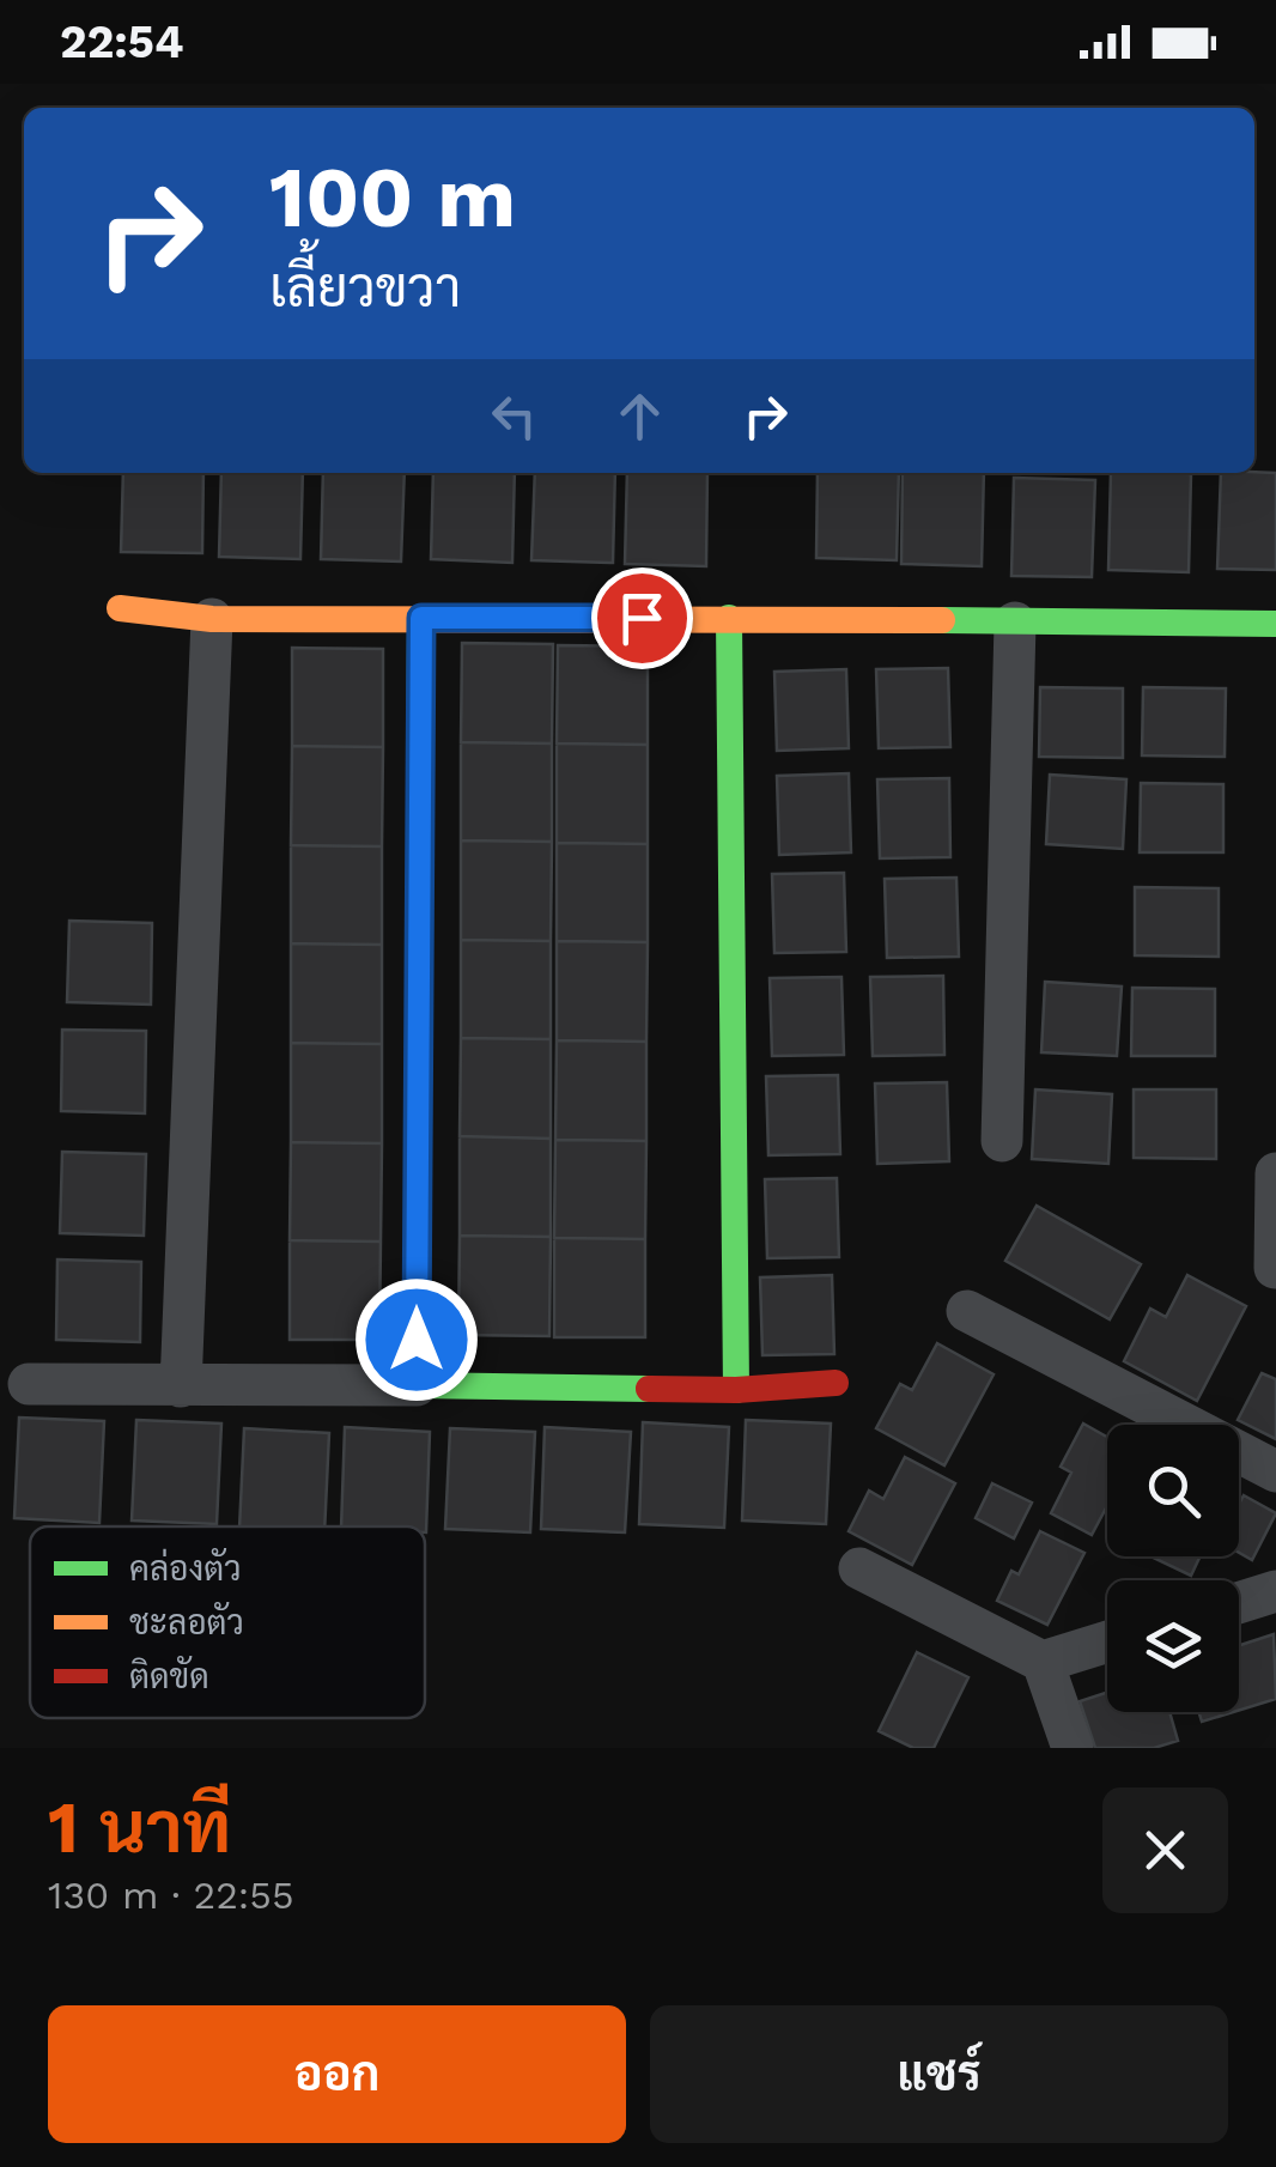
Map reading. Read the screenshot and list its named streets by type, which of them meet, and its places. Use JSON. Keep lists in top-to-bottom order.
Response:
{
  "legend": ["คล่องตัว", "ชะลอตัว", "ติดขัด"],
  "page": {
    "status": "22:54",
    "turn": ["100 m", "เลี้ยวขวา"],
    "heading": ["1 นาที", "130 m · 22:55"],
    "buttons": ["ออก", "แชร์"]
  }
}
